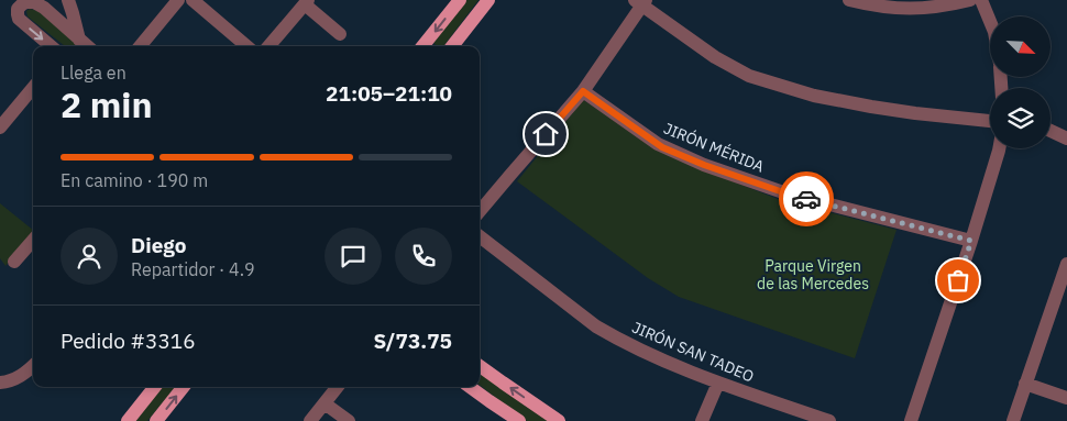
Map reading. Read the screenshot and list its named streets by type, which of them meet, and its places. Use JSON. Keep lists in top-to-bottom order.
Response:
{
  "streets": {
    "street": ["JIRÓN MÉRIDA", "JIRÓN SAN TADEO"]
  },
  "parks": ["Parque Virgen de las Mercedes"],
  "north": "bottom right",
  "page": {
    "heading": ["2 min", "Llega en", "21:05–21:10"],
    "panel": [
      "Diego",
      "Repartidor · 4.9",
      "Pedido #3316",
      "S/73.75"
    ],
    "bar": "En camino · 190 m"
  }
}
